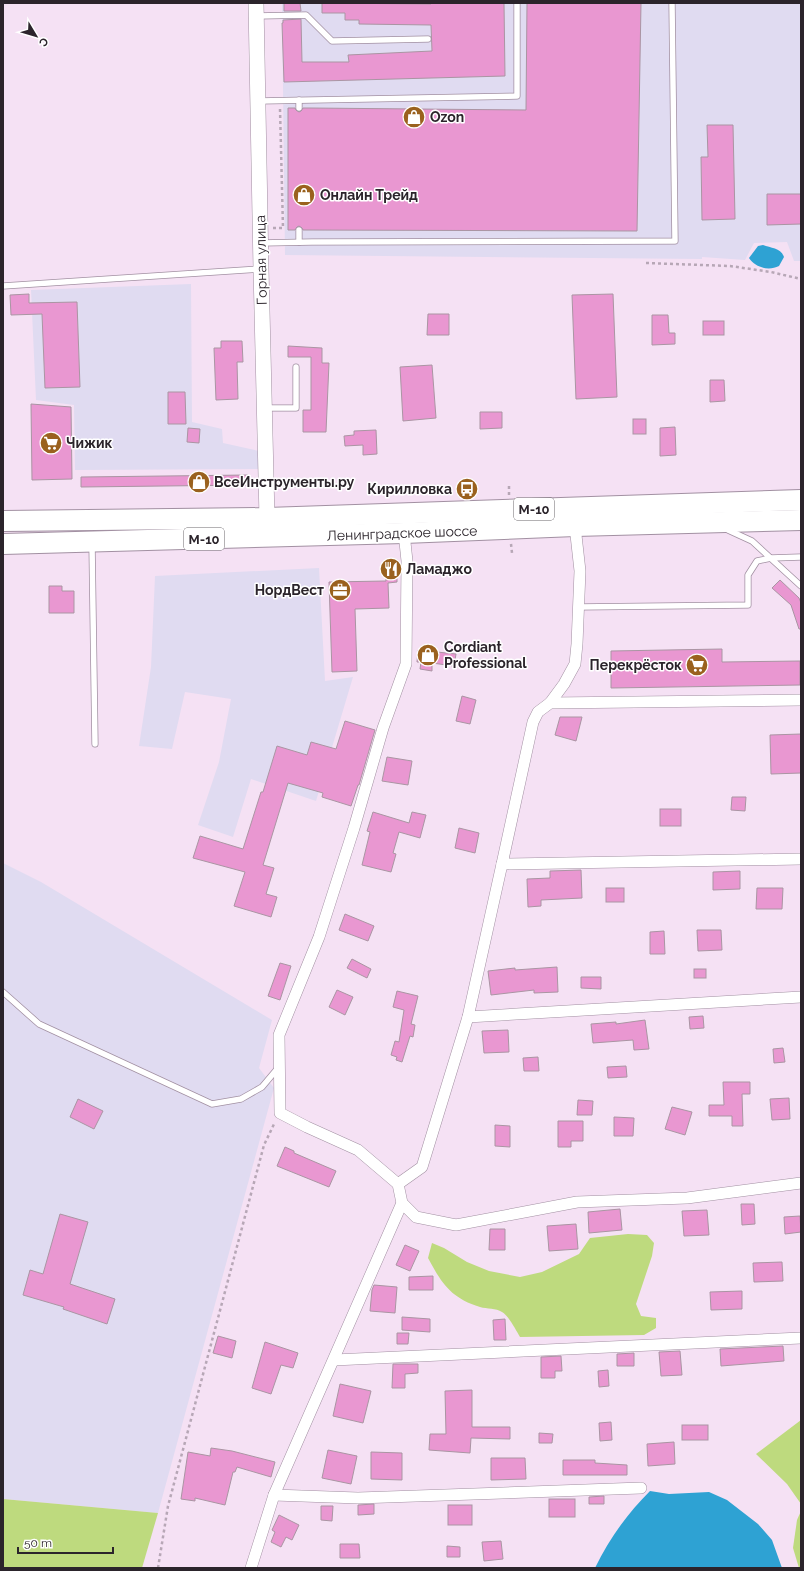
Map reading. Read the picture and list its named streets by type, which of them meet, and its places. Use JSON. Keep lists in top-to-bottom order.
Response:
{
  "streets": {
    "highway": ["М-10", "Ленинградское шоссе"],
    "street": ["Горная улица"]
  },
  "crossings": [
    ["Горная улица", "Ленинградское шоссе"]
  ],
  "places": {
    "shop": [
      "Ozon",
      "Онлайн Трейд",
      "ВсеИнструменты.ру",
      "Cordiant Professional"
    ],
    "supermarket": ["Чижик", "Перекрёсток"],
    "bus stop": ["Кирилловка"],
    "restaurant": ["Ламаджо"],
    "office": ["НордВест"]
  },
  "scale_bar": "50 m",
  "north": "bottom right"
}
